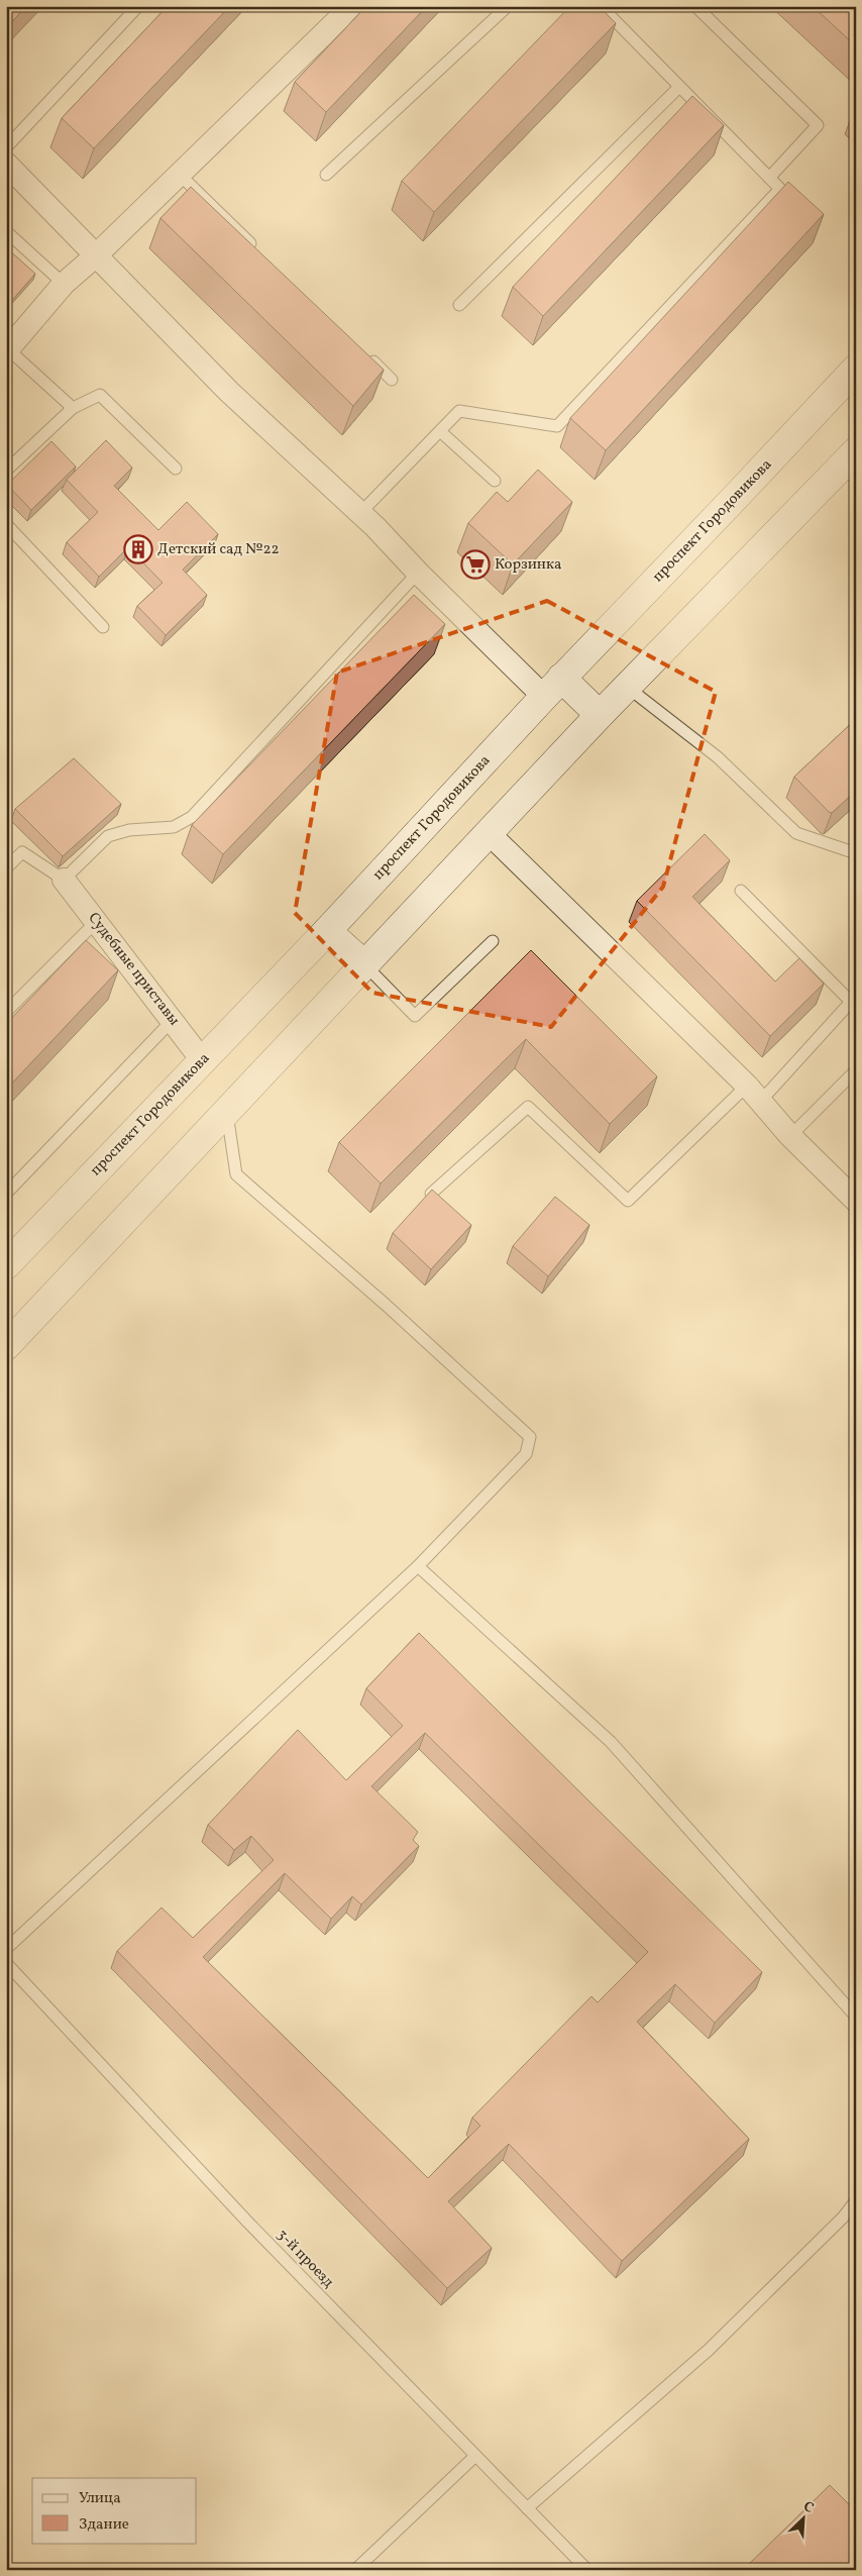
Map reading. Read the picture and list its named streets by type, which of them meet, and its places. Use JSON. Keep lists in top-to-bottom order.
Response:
{
  "streets": {
    "street": ["проспект Городовикова", "Судебные приставы"],
    "lane": ["3-й проезд"]
  },
  "crossings": [
    ["проспект Городовикова", "Судебные приставы"]
  ],
  "places": {
    "building": ["Детский сад №22"],
    "supermarket": ["Корзинка"]
  },
  "legend": ["Улица", "Здание"],
  "north": "top right"
}
